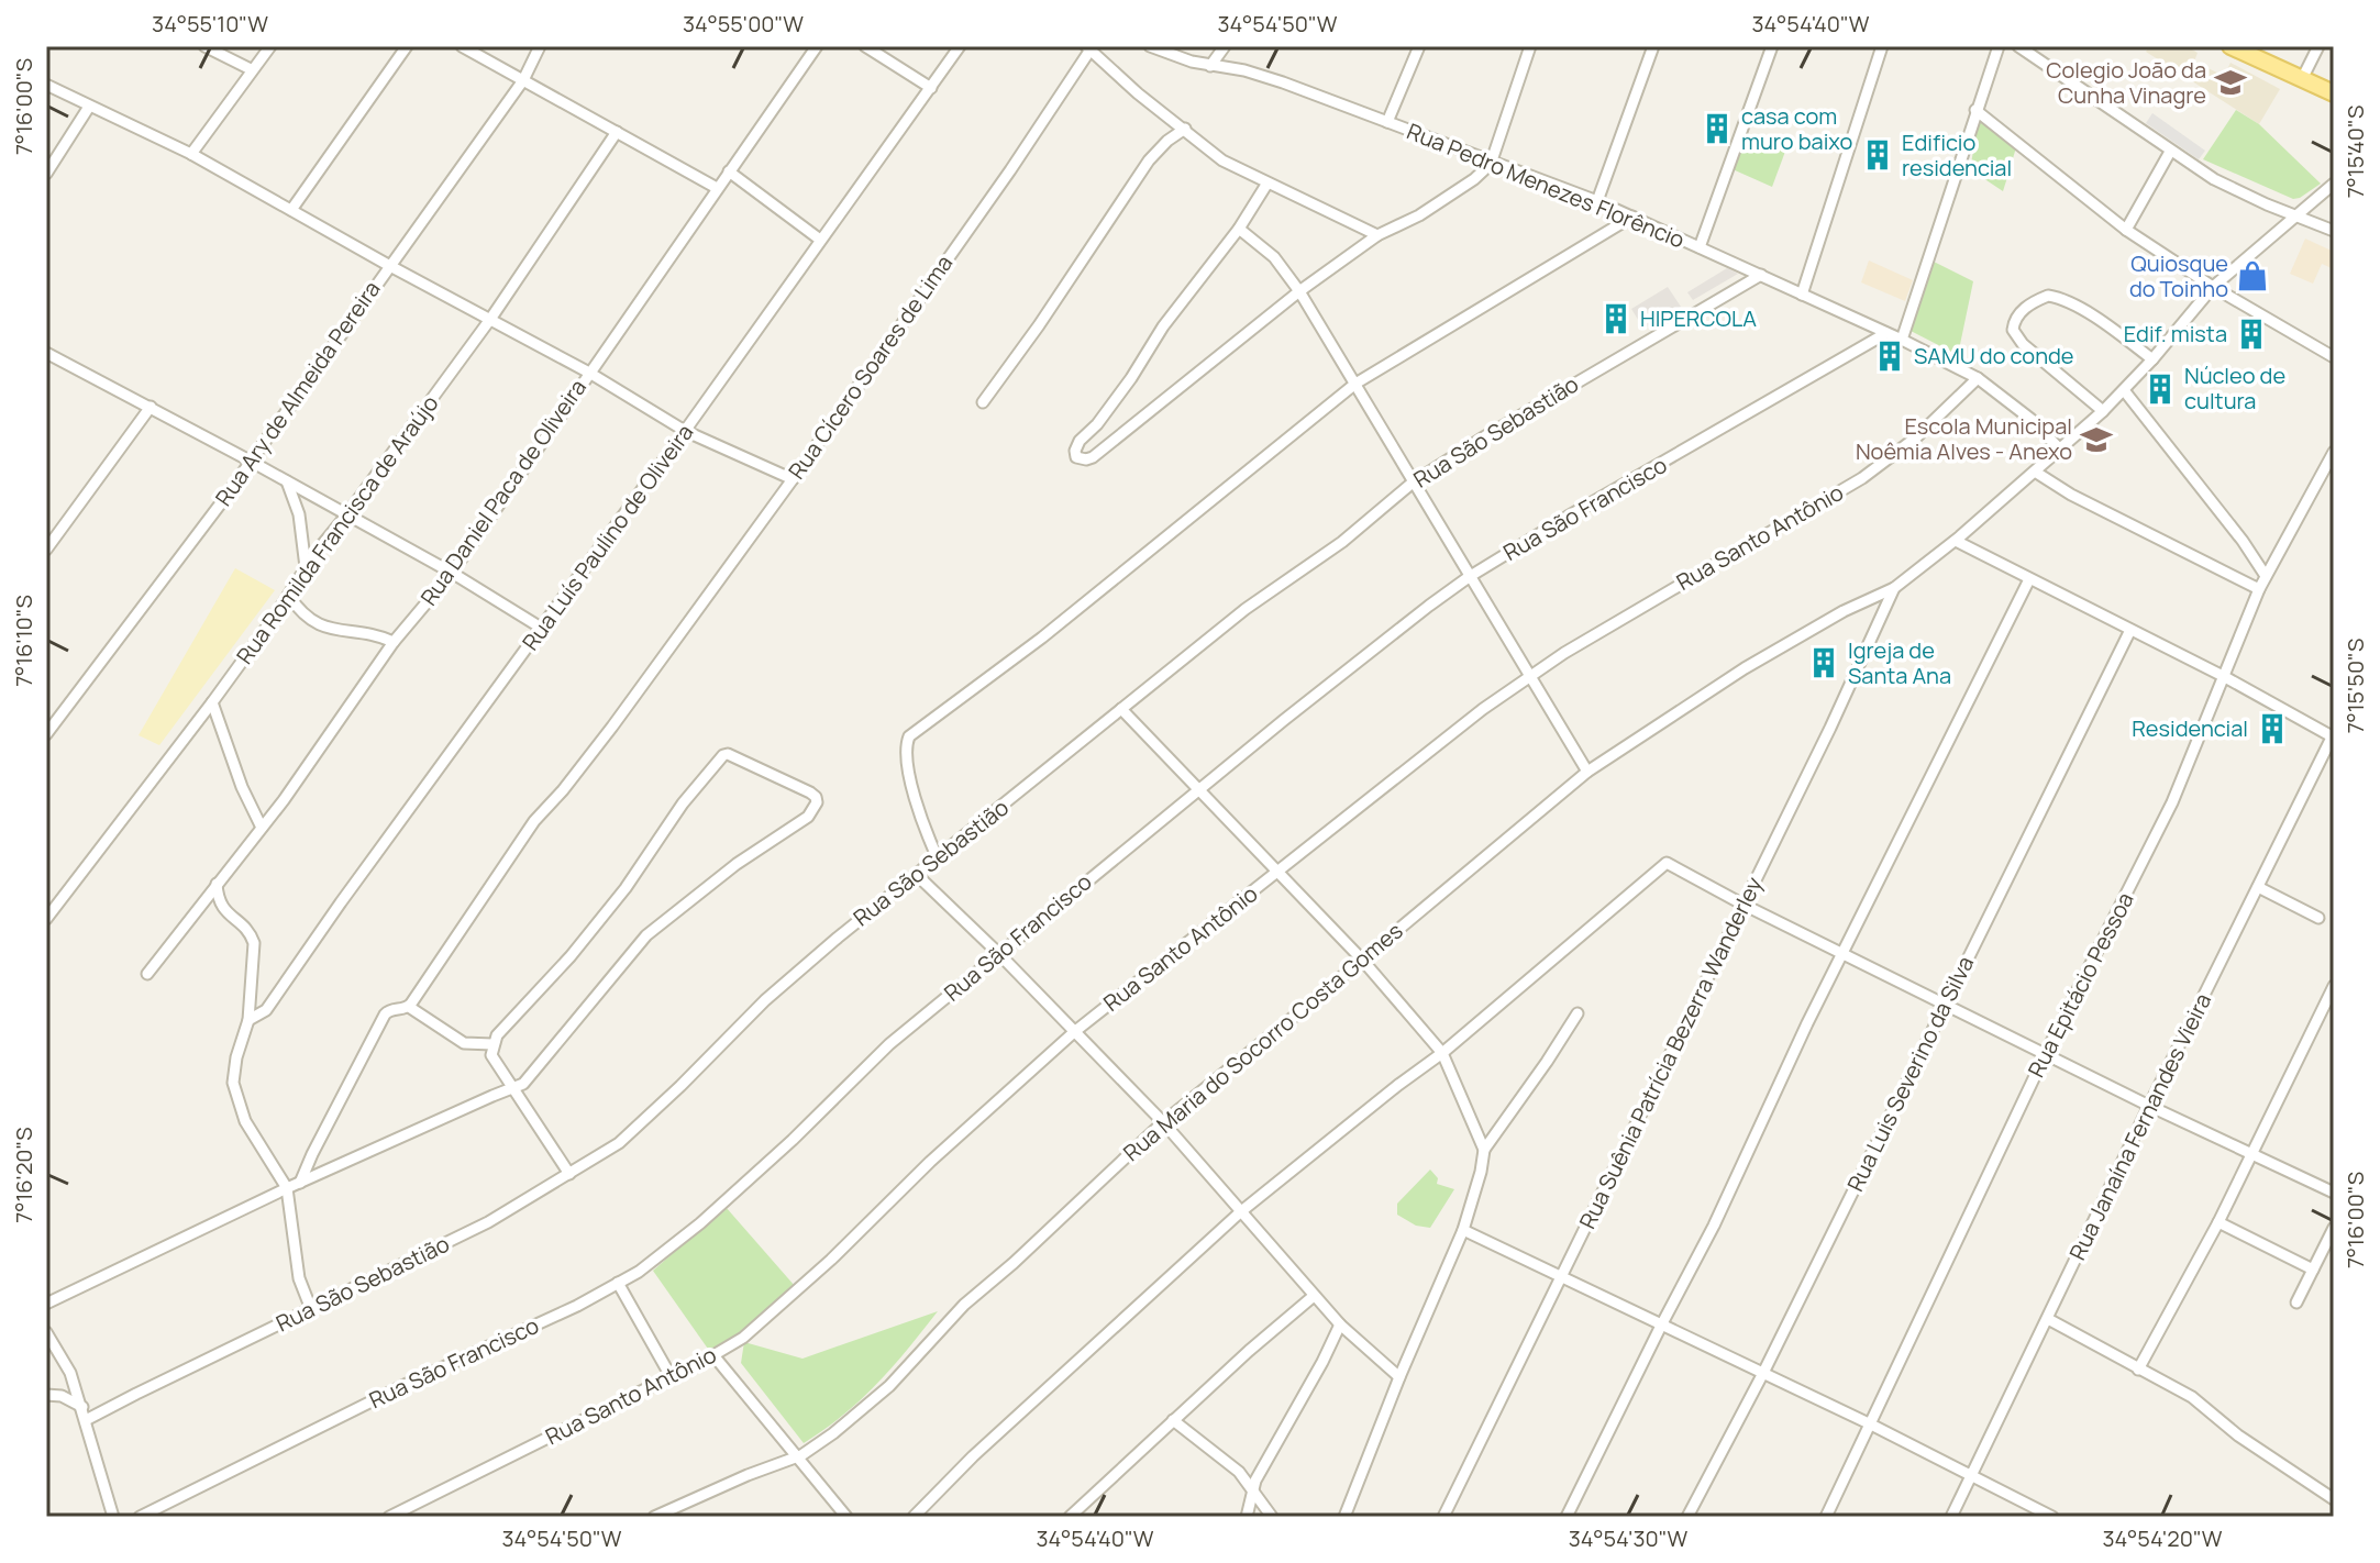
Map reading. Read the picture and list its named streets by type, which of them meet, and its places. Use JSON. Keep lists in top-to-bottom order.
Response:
{
  "streets": {
    "street": [
      "Rua Pedro Menezes Florêncio",
      "Rua Cícero Soares de Lima",
      "Rua Ary de Almeida Pereira",
      "Rua São Sebastião",
      "Rua Daniel Paca de Oliveira",
      "Rua São Francisco",
      "Rua Romilda Francisca de Araújo",
      "Rua Luís Paulino de Oliveira",
      "Rua Santo Antônio",
      "Rua Epitácio Pessoa",
      "Rua Maria do Socorro Costa Gomes",
      "Rua Suênia Patrícia Bezerra Wanderley",
      "Rua Luis Severino da Silva",
      "Rua Janaína Fernandes Vieira"
    ]
  },
  "crossings": [
    ["Rua Pedro Menezes Florêncio", "Rua São Sebastião"],
    ["Rua Pedro Menezes Florêncio", "Rua São Francisco"],
    ["Rua Pedro Menezes Florêncio", "Rua Santo Antônio"],
    ["Rua Pedro Menezes Florêncio", "Rua Maria do Socorro Costa Gomes"],
    ["Rua Maria do Socorro Costa Gomes", "Rua Suênia Patrícia Bezerra Wanderley"]
  ],
  "places": {
    "school or university": ["Colegio João da Cunha Vinagre", "Escola Municipal Noêmia Alves - Anexo"],
    "building": [
      "casa com muro baixo",
      "Edificio residencial",
      "HIPERCOLA",
      "Edif. mista",
      "SAMU do conde",
      "Núcleo de cultura",
      "Igreja de Santa Ana",
      "Residencial"
    ],
    "shop": ["Quiosque do Toinho"]
  },
  "coordinates": [
    "34°55'10\"W",
    "34°55'00\"W",
    "34°54'50\"W",
    "34°54'40\"W",
    "7°16'00\"S",
    "7°15'40\"S",
    "7°16'10\"S",
    "7°15'50\"S",
    "7°16'20\"S",
    "34°54'30\"W",
    "34°54'20\"W"
  ]
}
